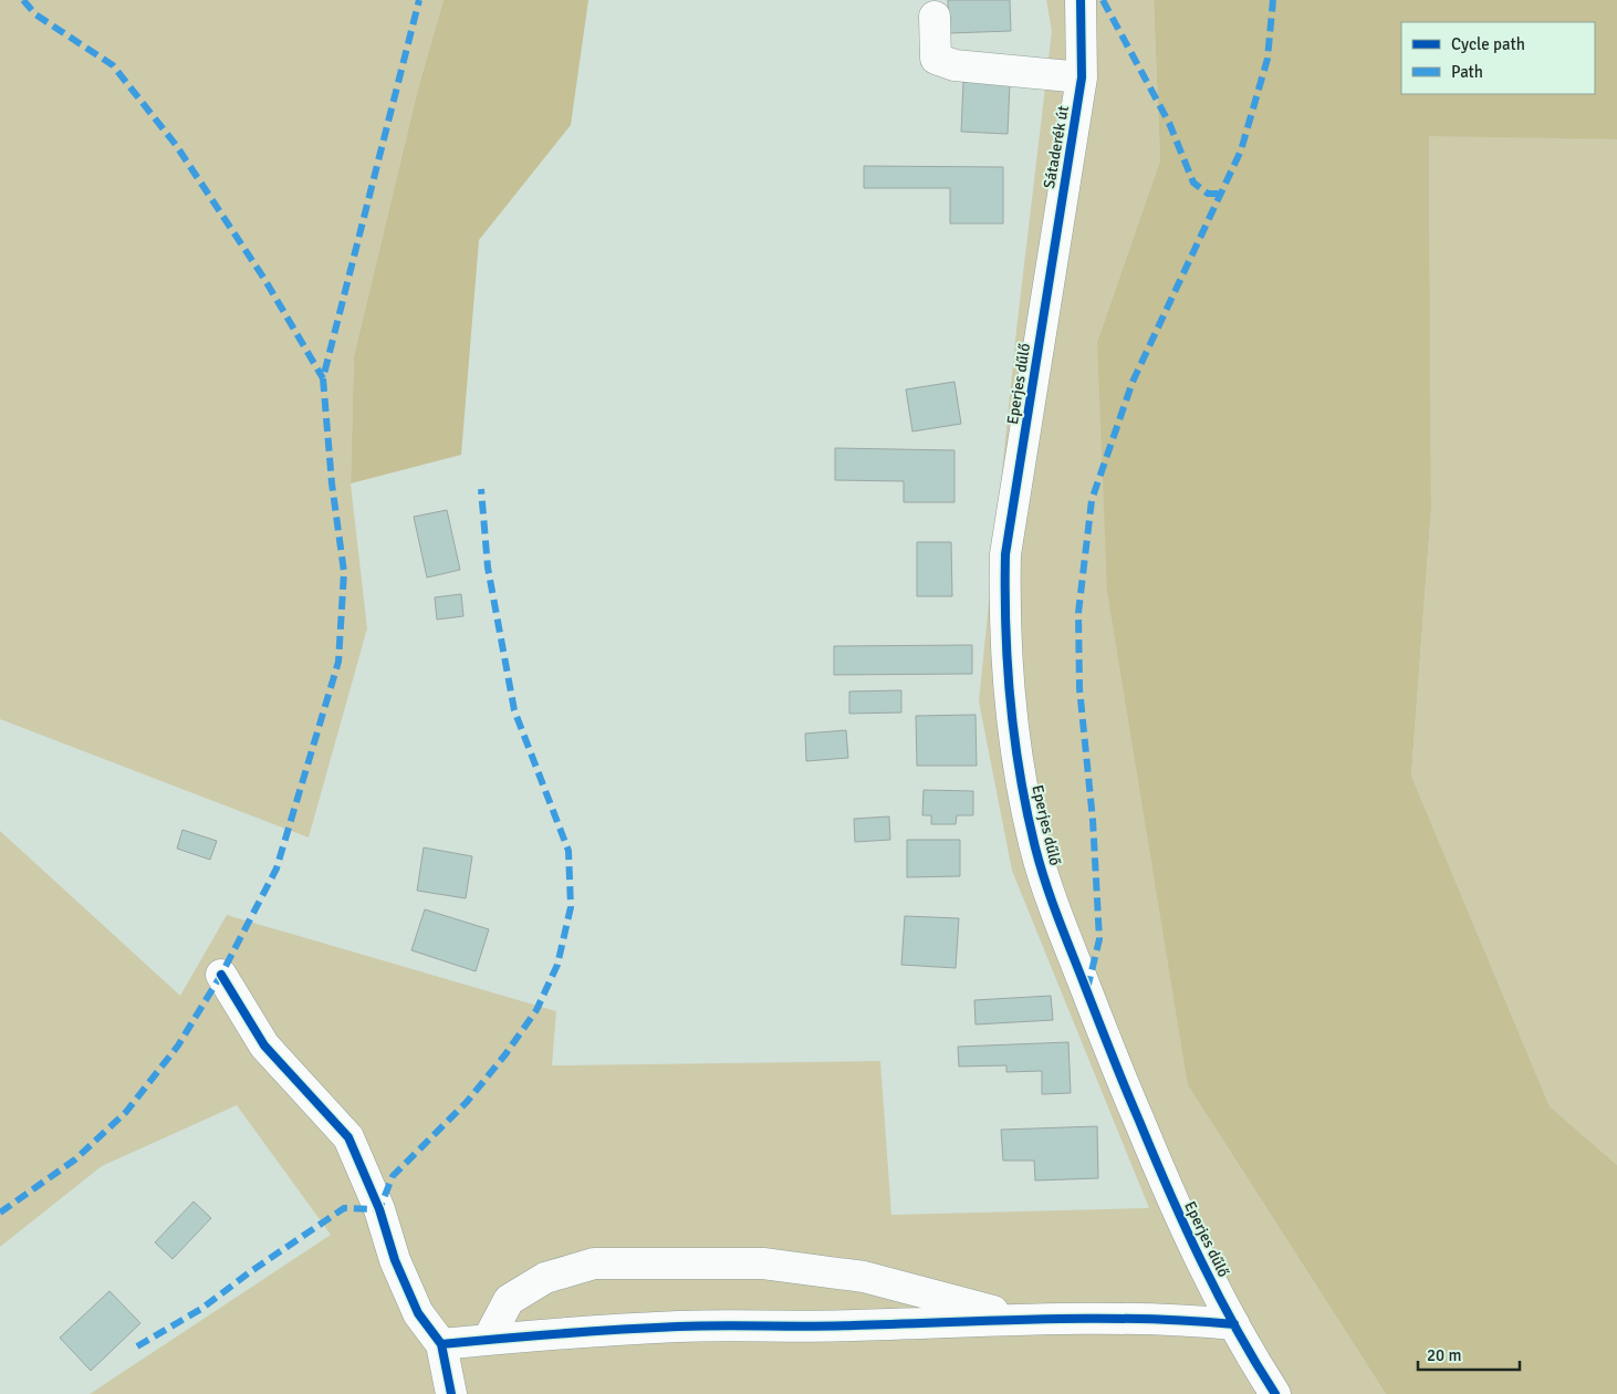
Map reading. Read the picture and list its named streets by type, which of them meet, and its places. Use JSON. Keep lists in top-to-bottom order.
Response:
{
  "streets": {
    "street": ["Sátaderék út", "Eperjes dűlő"]
  },
  "crossings": [
    ["Sátaderék út", "Eperjes dűlő"]
  ],
  "legend": ["Cycle path", "Path"],
  "scale_bar": "20 m"
}
